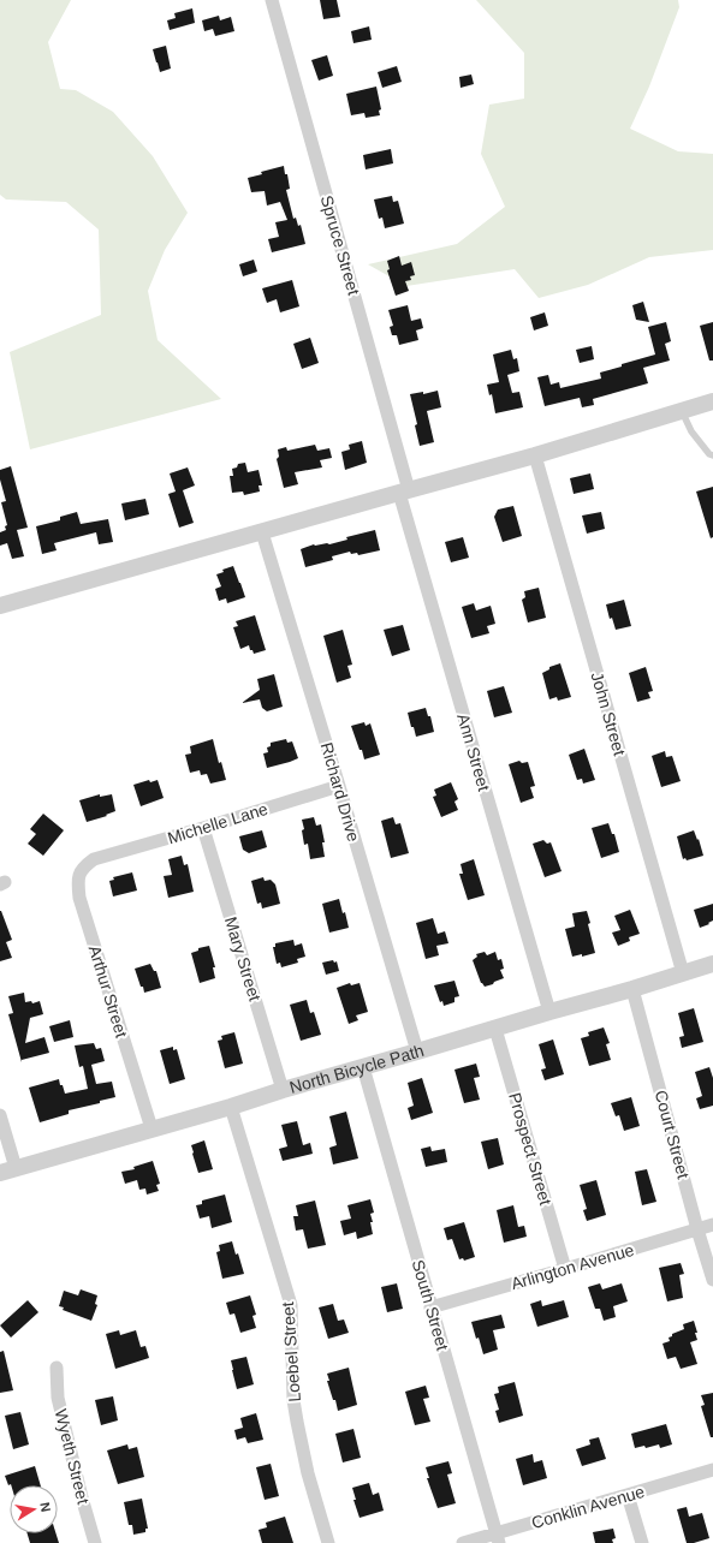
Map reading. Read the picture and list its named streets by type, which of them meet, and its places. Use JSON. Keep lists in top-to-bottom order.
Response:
{
  "streets": {
    "street": [
      "Spruce Street",
      "John Street",
      "Ann Street",
      "Richard Drive",
      "Michelle Lane",
      "Mary Street",
      "Arthur Street",
      "North Bicycle Path",
      "Court Street",
      "Prospect Street",
      "Arlington Avenue",
      "South Street",
      "Loebel Street",
      "Wyeth Street",
      "Conklin Avenue"
    ]
  },
  "crossings": [
    ["Spruce Street", "Ann Street"],
    ["John Street", "North Bicycle Path"],
    ["Ann Street", "North Bicycle Path"],
    ["Richard Drive", "Michelle Lane"],
    ["Richard Drive", "North Bicycle Path"],
    ["Michelle Lane", "Mary Street"],
    ["Michelle Lane", "Arthur Street"],
    ["Mary Street", "North Bicycle Path"],
    ["Arthur Street", "North Bicycle Path"],
    ["North Bicycle Path", "Court Street"],
    ["North Bicycle Path", "Prospect Street"],
    ["North Bicycle Path", "South Street"],
    ["North Bicycle Path", "Loebel Street"],
    ["Court Street", "Arlington Avenue"],
    ["Prospect Street", "Arlington Avenue"],
    ["Arlington Avenue", "South Street"],
    ["South Street", "Conklin Avenue"]
  ],
  "north": "right"
}
